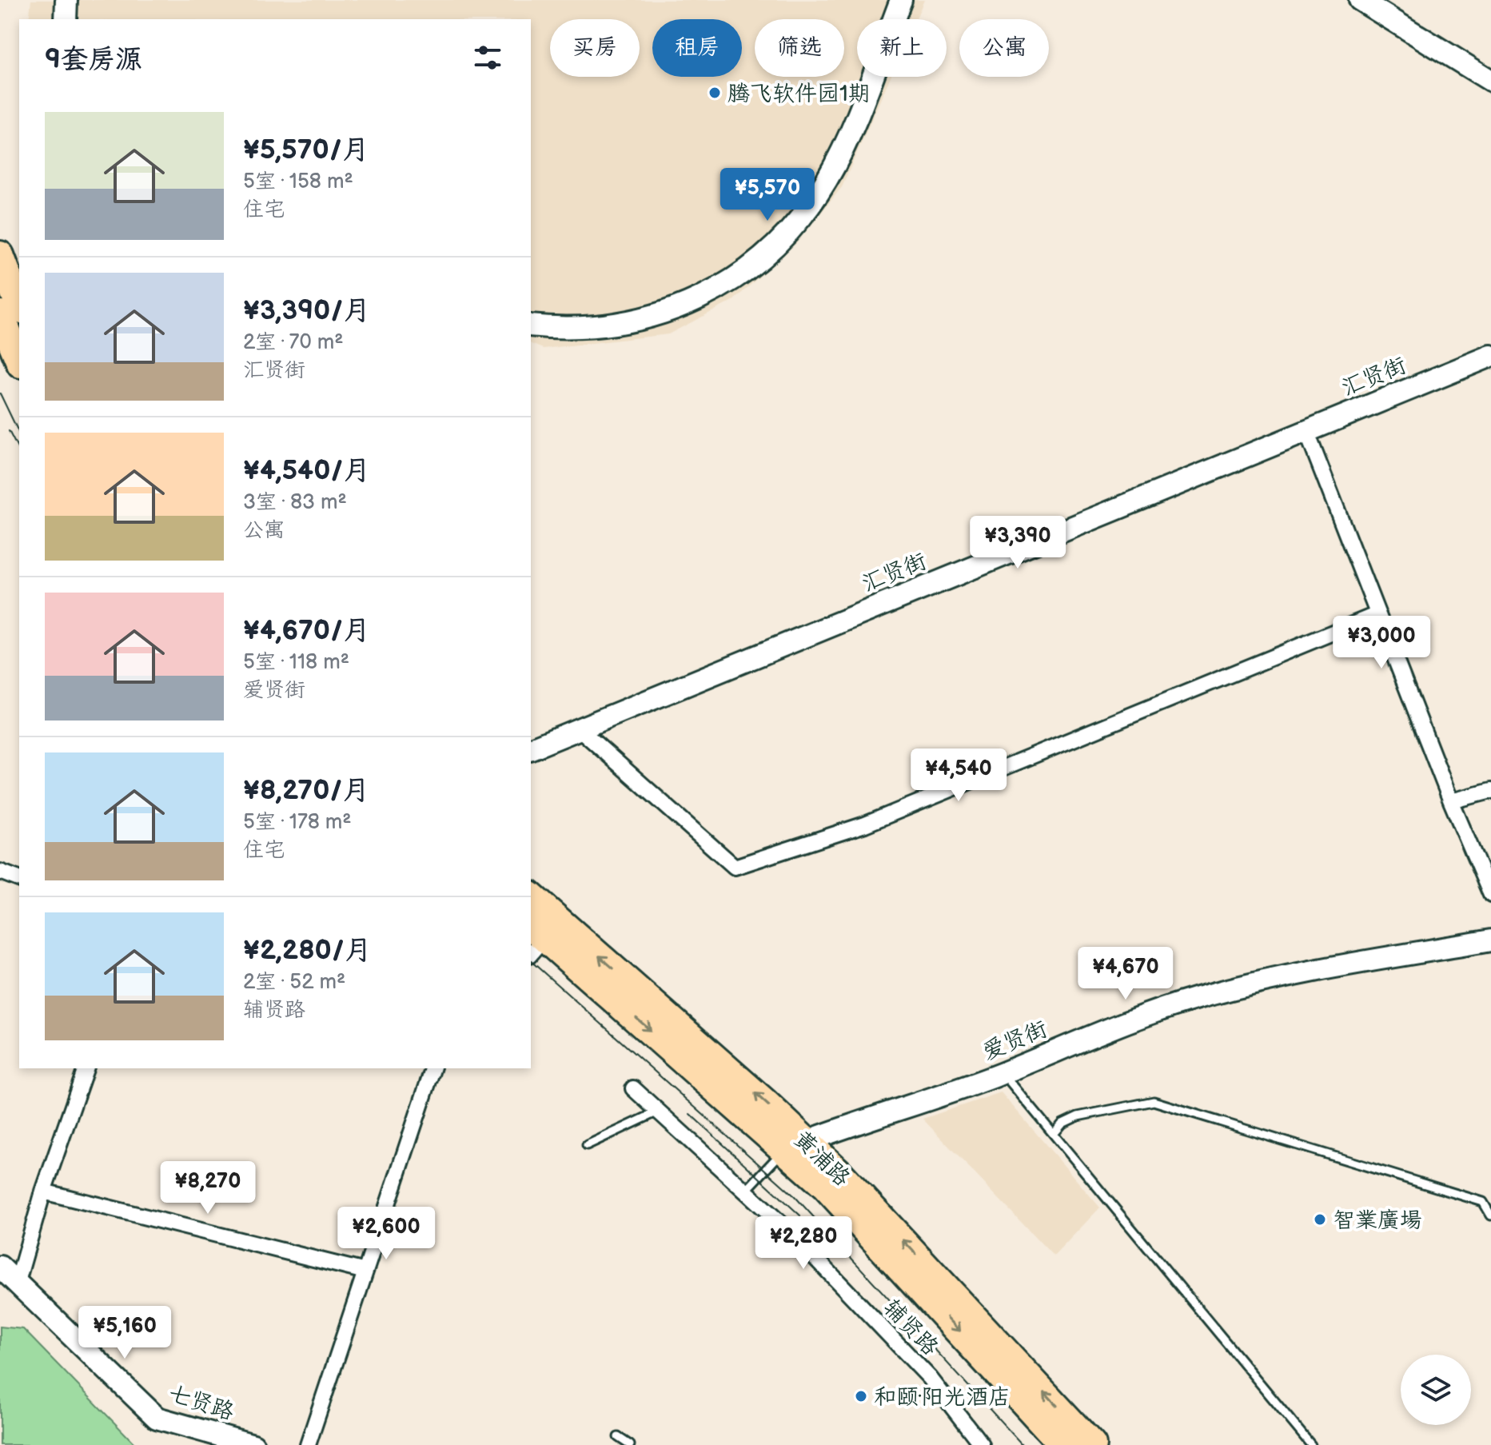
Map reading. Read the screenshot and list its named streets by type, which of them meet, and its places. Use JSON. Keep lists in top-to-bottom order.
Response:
{
  "streets": {
    "highway": ["黄浦路"],
    "street": [
      "汇贤街",
      "爱贤街",
      "辅贤路",
      "七贤路"
    ]
  },
  "crossings": [
    ["爱贤街", "黄浦路"]
  ],
  "places": ["腾飞软件园1期", "智業廣場", "和颐·阳光酒店"],
  "page": {
    "chip": [
      "买房",
      "租房",
      "筛选",
      "新上",
      "公寓"
    ],
    "heading": "9套房源",
    "list": [
      {
        "name": "¥5,570/月",
        "note": "5室 · 158 m² · 住宅"
      },
      {
        "name": "¥3,390/月",
        "note": "2室 · 70 m² · 汇贤街"
      },
      {
        "name": "¥4,540/月",
        "note": "3室 · 83 m² · 公寓"
      },
      {
        "name": "¥4,670/月",
        "note": "5室 · 118 m² · 爱贤街"
      },
      {
        "name": "¥8,270/月",
        "note": "5室 · 178 m² · 住宅"
      },
      {
        "name": "¥2,280/月",
        "note": "2室 · 52 m² · 辅贤路"
      }
    ],
    "price": [
      "¥5,570",
      "¥3,390",
      "¥3,000",
      "¥4,540",
      "¥4,670",
      "¥8,270",
      "¥2,600",
      "¥2,280",
      "¥5,160"
    ]
  }
}
